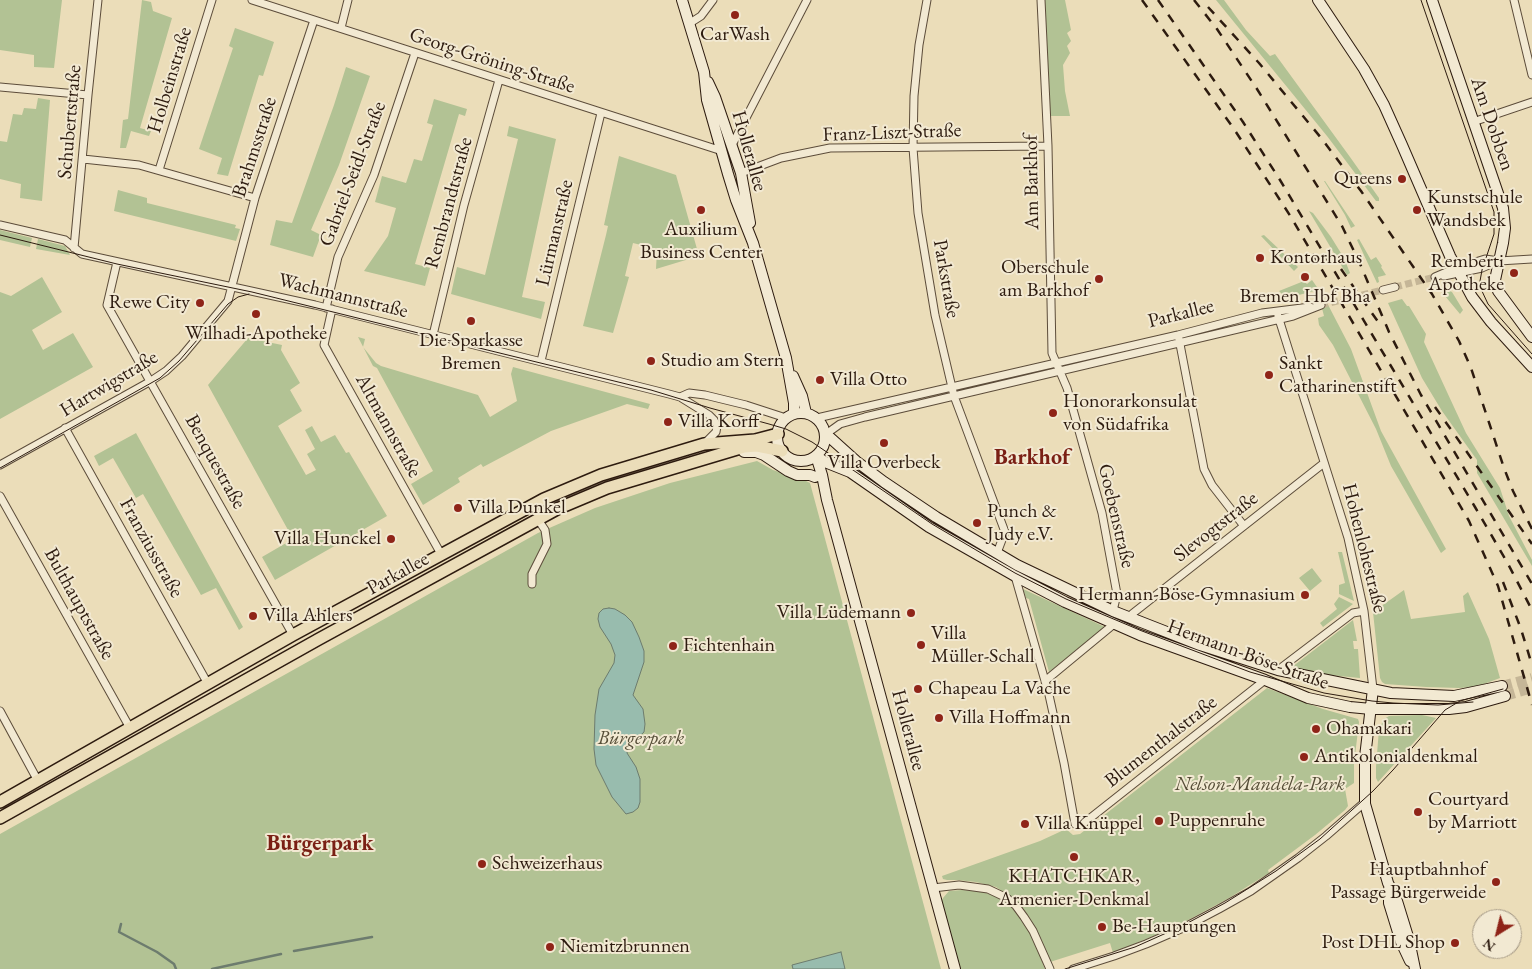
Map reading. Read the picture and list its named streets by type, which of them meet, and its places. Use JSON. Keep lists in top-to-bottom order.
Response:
{
  "streets": {
    "main road": [
      "Am Dobben",
      "Hollerallee",
      "Parkallee",
      "Hohenlohestraße",
      "Hermann-Böse-Straße"
    ],
    "street": [
      "Georg-Gröning-Straße",
      "Holbeinstraße",
      "Schubertstraße",
      "Franz-Liszt-Straße",
      "Brahmsstraße",
      "Gabriel-Seidl-Straße",
      "Am Barkhof",
      "Rembrandtstraße",
      "Lürmanstraße",
      "Parkstraße",
      "Wachmannstraße",
      "Hartwigstraße",
      "Altmannstraße",
      "Benquestraße",
      "Goebenstraße",
      "Slevogtstraße",
      "Franziusstraße",
      "Bulthauptstraße",
      "Blumenthalstraße"
    ]
  },
  "crossings": [
    ["Georg-Gröning-Straße", "Brahmsstraße"],
    ["Georg-Gröning-Straße", "Hollerallee"],
    ["Georg-Gröning-Straße", "Gabriel-Seidl-Straße"],
    ["Georg-Gröning-Straße", "Rembrandtstraße"],
    ["Georg-Gröning-Straße", "Lürmanstraße"],
    ["Schubertstraße", "Wachmannstraße"],
    ["Franz-Liszt-Straße", "Hollerallee"],
    ["Franz-Liszt-Straße", "Am Barkhof"],
    ["Franz-Liszt-Straße", "Parkstraße"],
    ["Brahmsstraße", "Wachmannstraße"],
    ["Brahmsstraße", "Hartwigstraße"],
    ["Hollerallee", "Wachmannstraße"],
    ["Hollerallee", "Parkallee"],
    ["Hollerallee", "Hermann-Böse-Straße"],
    ["Gabriel-Seidl-Straße", "Wachmannstraße"],
    ["Gabriel-Seidl-Straße", "Altmannstraße"],
    ["Am Barkhof", "Parkallee"],
    ["Rembrandtstraße", "Wachmannstraße"],
    ["Lürmanstraße", "Wachmannstraße"],
    ["Parkstraße", "Parkallee"],
    ["Parkstraße", "Hermann-Böse-Straße"],
    ["Wachmannstraße", "Parkallee"],
    ["Wachmannstraße", "Hartwigstraße"],
    ["Wachmannstraße", "Altmannstraße"],
    ["Wachmannstraße", "Benquestraße"],
    ["Wachmannstraße", "Hermann-Böse-Straße"],
    ["Parkallee", "Altmannstraße"],
    ["Parkallee", "Benquestraße"],
    ["Parkallee", "Goebenstraße"],
    ["Parkallee", "Franziusstraße"],
    ["Parkallee", "Hohenlohestraße"],
    ["Parkallee", "Bulthauptstraße"],
    ["Parkallee", "Hermann-Böse-Straße"],
    ["Hartwigstraße", "Benquestraße"],
    ["Hartwigstraße", "Franziusstraße"],
    ["Goebenstraße", "Hermann-Böse-Straße"],
    ["Slevogtstraße", "Hohenlohestraße"],
    ["Slevogtstraße", "Hermann-Böse-Straße"],
    ["Hohenlohestraße", "Hermann-Böse-Straße"],
    ["Hermann-Böse-Straße", "Blumenthalstraße"]
  ],
  "districts": ["Barkhof", "Bürgerpark"],
  "parks": ["Bürgerpark", "Nelson-Mandela-Park"],
  "places": [
    "CarWash",
    "Queens",
    "Auxilium Business Center",
    "Kunstschule Wandsbek",
    "Kontorhaus",
    "Remberti Apotheke",
    "Bremen Hbf Bha",
    "Oberschule am Barkhof",
    "Rewe City",
    "Wilhadi-Apotheke",
    "Die Sparkasse Bremen",
    "Studio am Stern",
    "Sankt Catharinenstift",
    "Villa Otto",
    "Honorarkonsulat von Südafrika",
    "Villa Korff",
    "Villa Overbeck",
    "Villa Dunkel",
    "Punch & Judy e.V.",
    "Villa Hunckel",
    "Hermann-Böse-Gymnasium",
    "Villa Lüdemann",
    "Villa Ahlers",
    "Villa Müller-Schall",
    "Fichtenhain",
    "Chapeau La Vache",
    "Villa Hoffmann",
    "Ohamakari",
    "Antikolonialdenkmal",
    "Courtyard by Marriott",
    "Puppenruhe",
    "Villa Knüppel",
    "KHATCHKAR, Armenier-Denkmal",
    "Schweizerhaus",
    "Hauptbahnhof Passage Bürgerweide",
    "Be-Hauptungen",
    "Post DHL Shop",
    "Niemitzbrunnen"
  ],
  "north": "bottom left"
}
